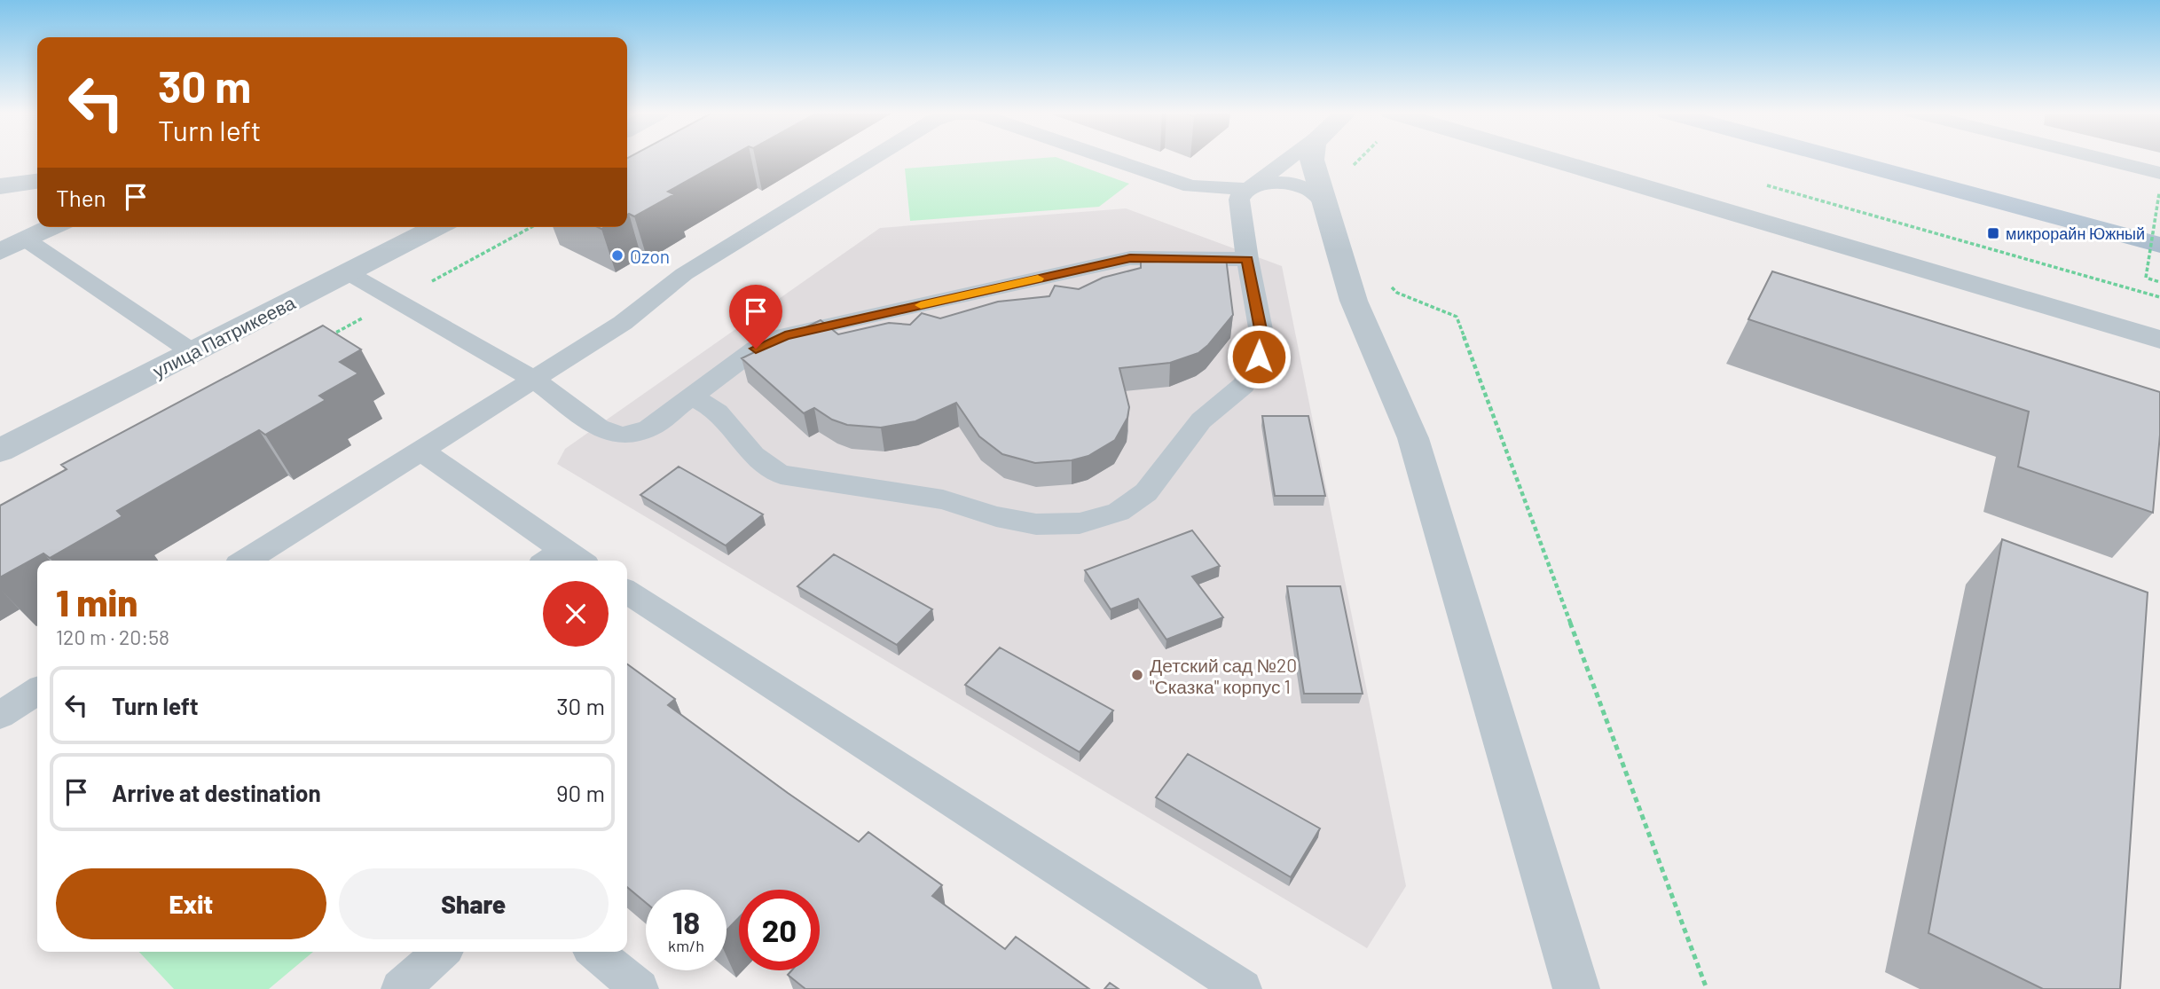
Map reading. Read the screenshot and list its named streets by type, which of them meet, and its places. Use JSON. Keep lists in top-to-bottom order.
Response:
{
  "streets": {
    "street": ["улица Патрикеева"]
  },
  "places": {
    "transit": ["микрорайн Южный"],
    "other": ["Ozon", "Детский сад №20 \"Сказка\" корпус 1"]
  },
  "page": {
    "turn": ["30 m", "Turn left"],
    "then": "Then",
    "heading": ["1 min", "120 m · 20:58"],
    "list": [
      {
        "name": "Turn left",
        "value": "30 m"
      },
      {
        "name": "Arrive at destination",
        "value": "90 m"
      }
    ],
    "buttons": ["Exit", "Share"],
    "speed": "18 km/h",
    "limit": "20"
  }
}
